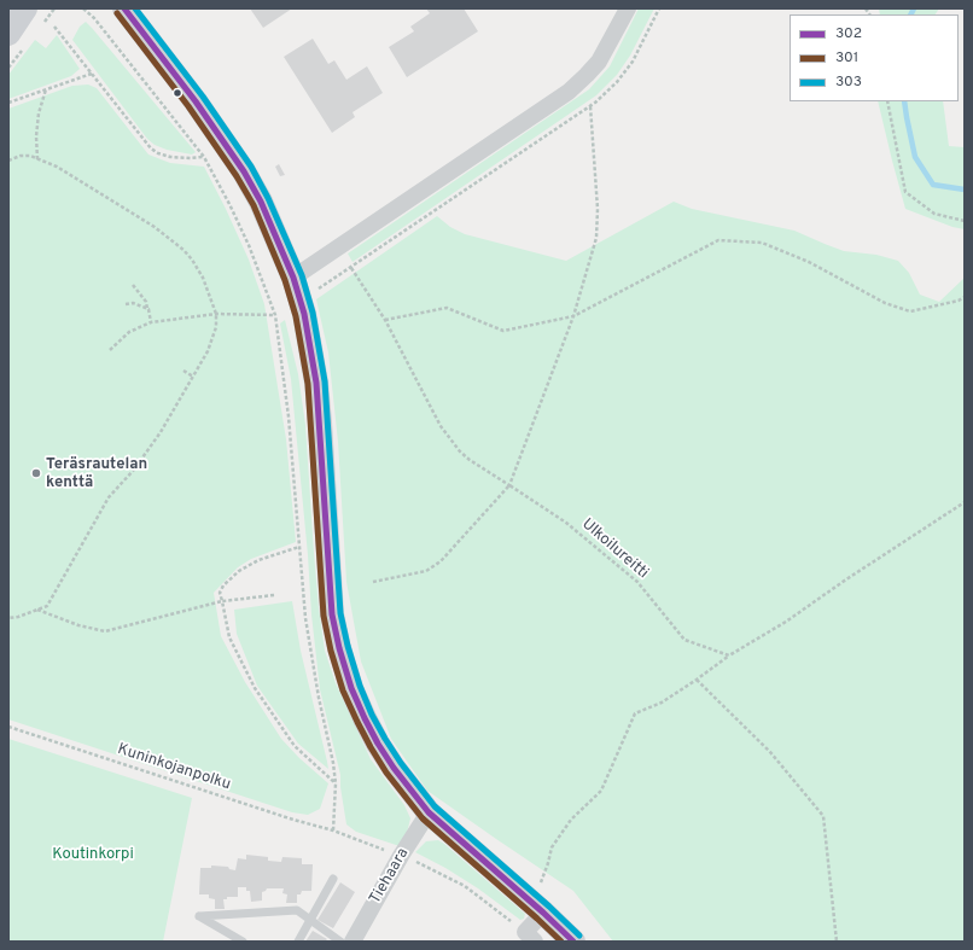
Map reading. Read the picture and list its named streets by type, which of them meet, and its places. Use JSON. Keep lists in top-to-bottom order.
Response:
{
  "streets": {
    "street": ["Tiehaara"],
    "path": ["Ulkoilureitti", "Kuninkojanpolku"]
  },
  "parks": ["Koutinkorpi"],
  "places": ["Teräsrautelan kenttä"],
  "lines": ["transit line 302", "transit line 303", "transit line 301"],
  "legend": ["302", "301", "303"]
}
